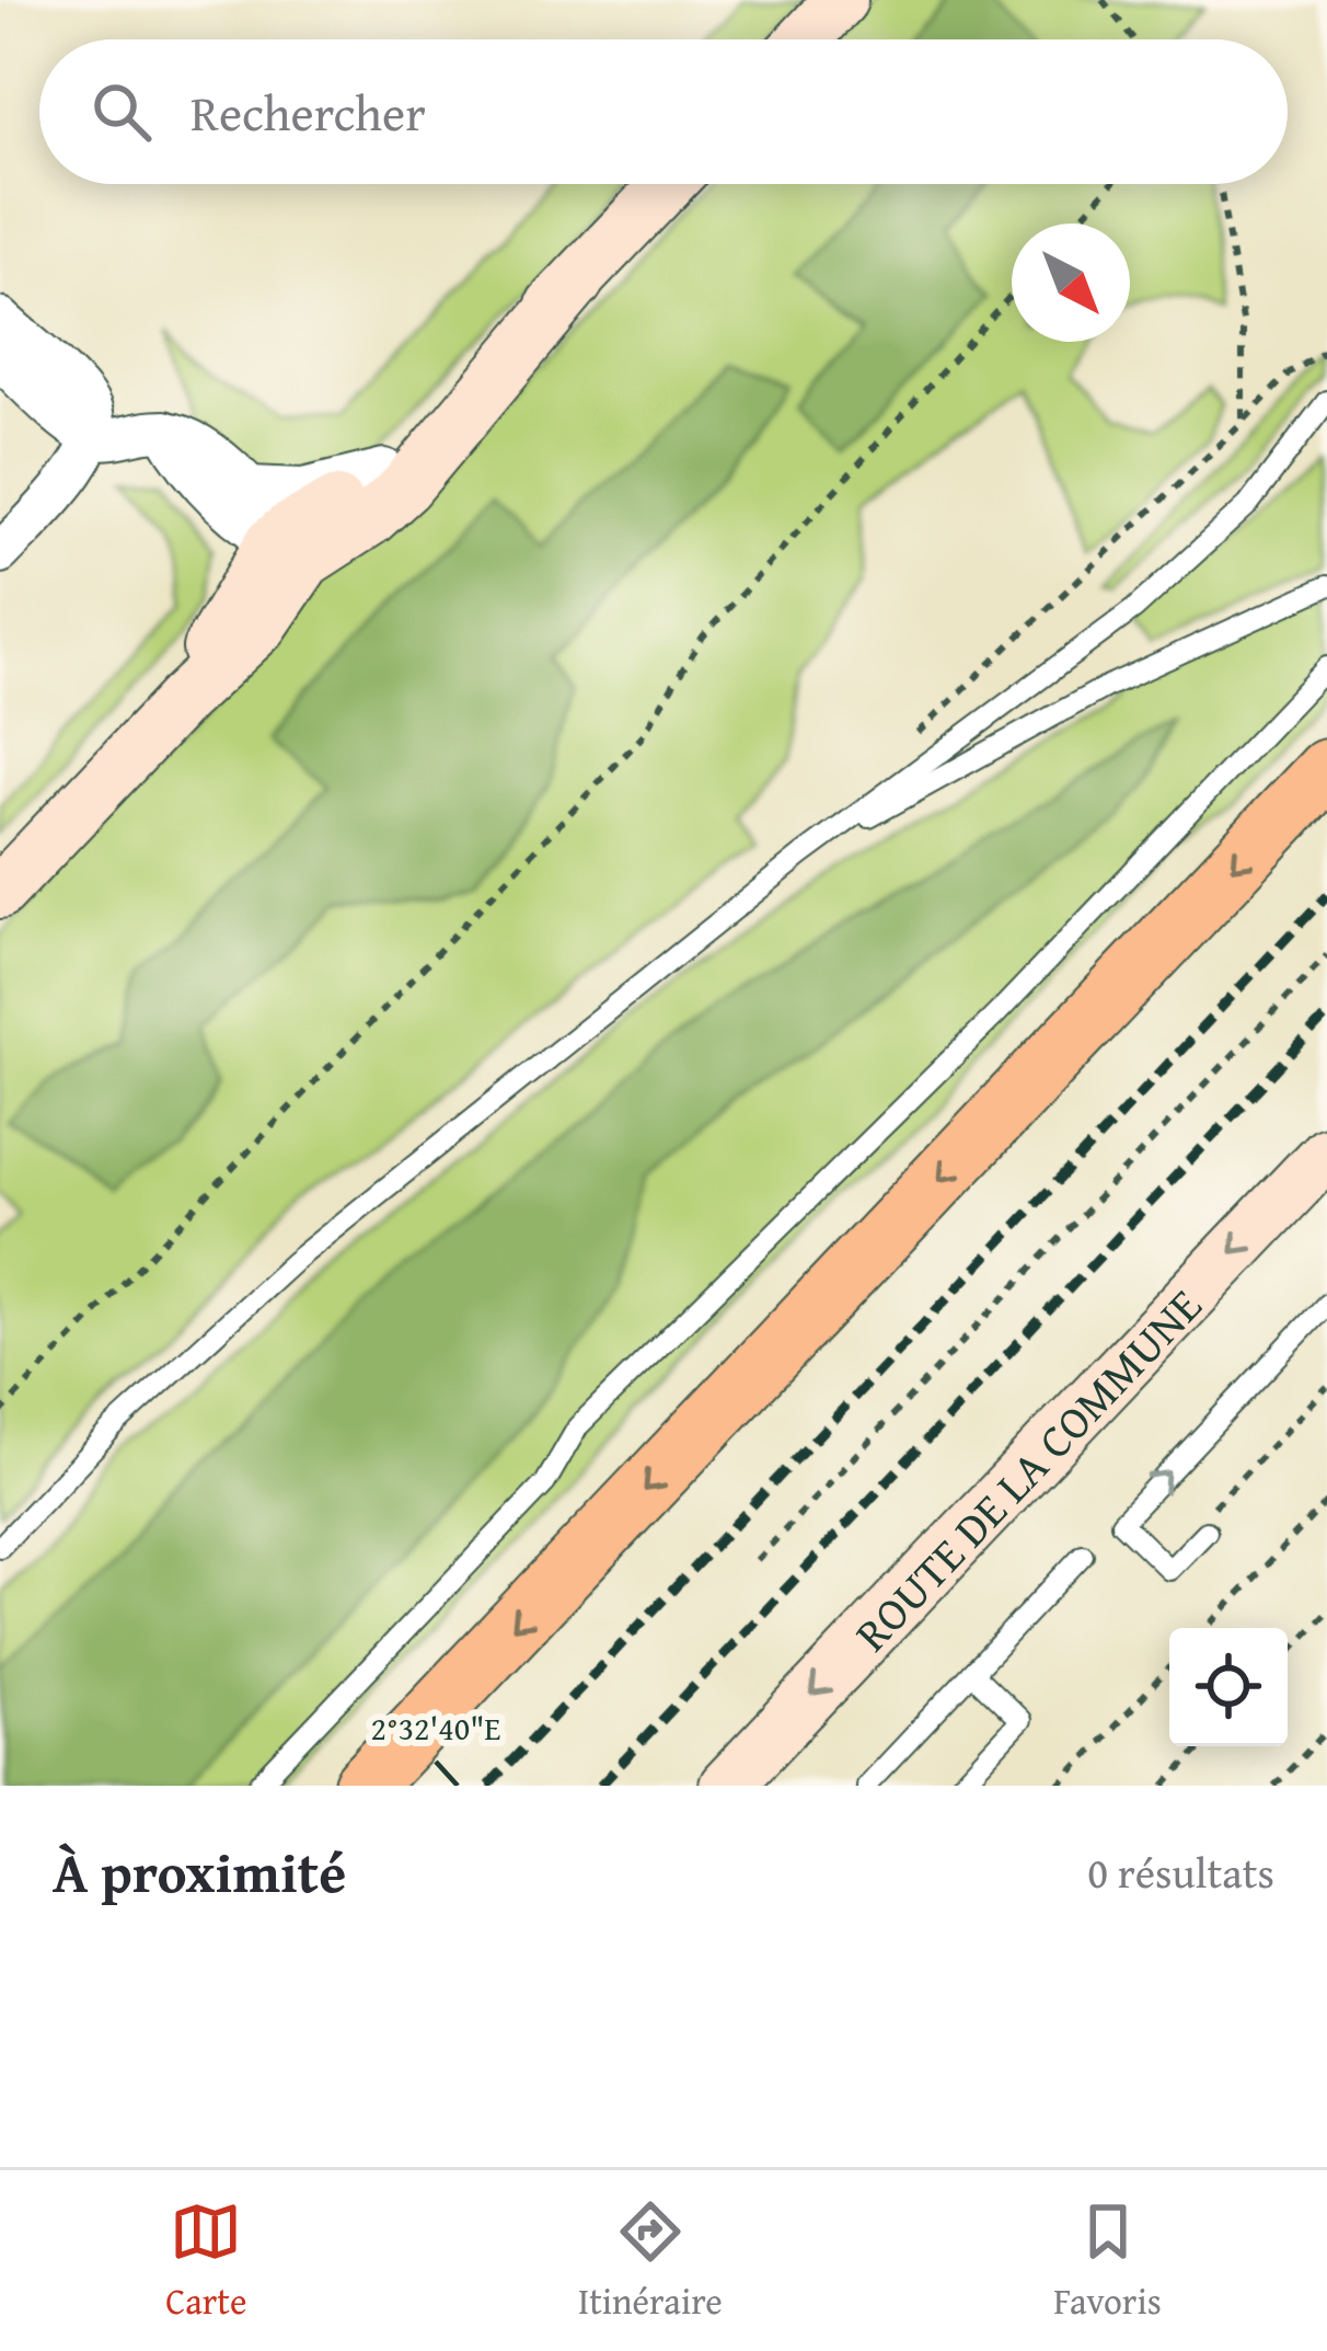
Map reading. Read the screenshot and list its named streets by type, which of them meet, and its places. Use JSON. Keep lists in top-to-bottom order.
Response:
{
  "streets": {
    "street": ["ROUTE DE LA COMMUNE"]
  },
  "one_way": ["ROUTE DE LA COMMUNE"],
  "north": "bottom right",
  "page": {
    "search": "Rechercher",
    "heading": ["À proximité", "0 résultats"],
    "nav": ["Carte", "Itinéraire", "Favoris"]
  },
  "coordinates": ["2°32'40\"E"]
}
